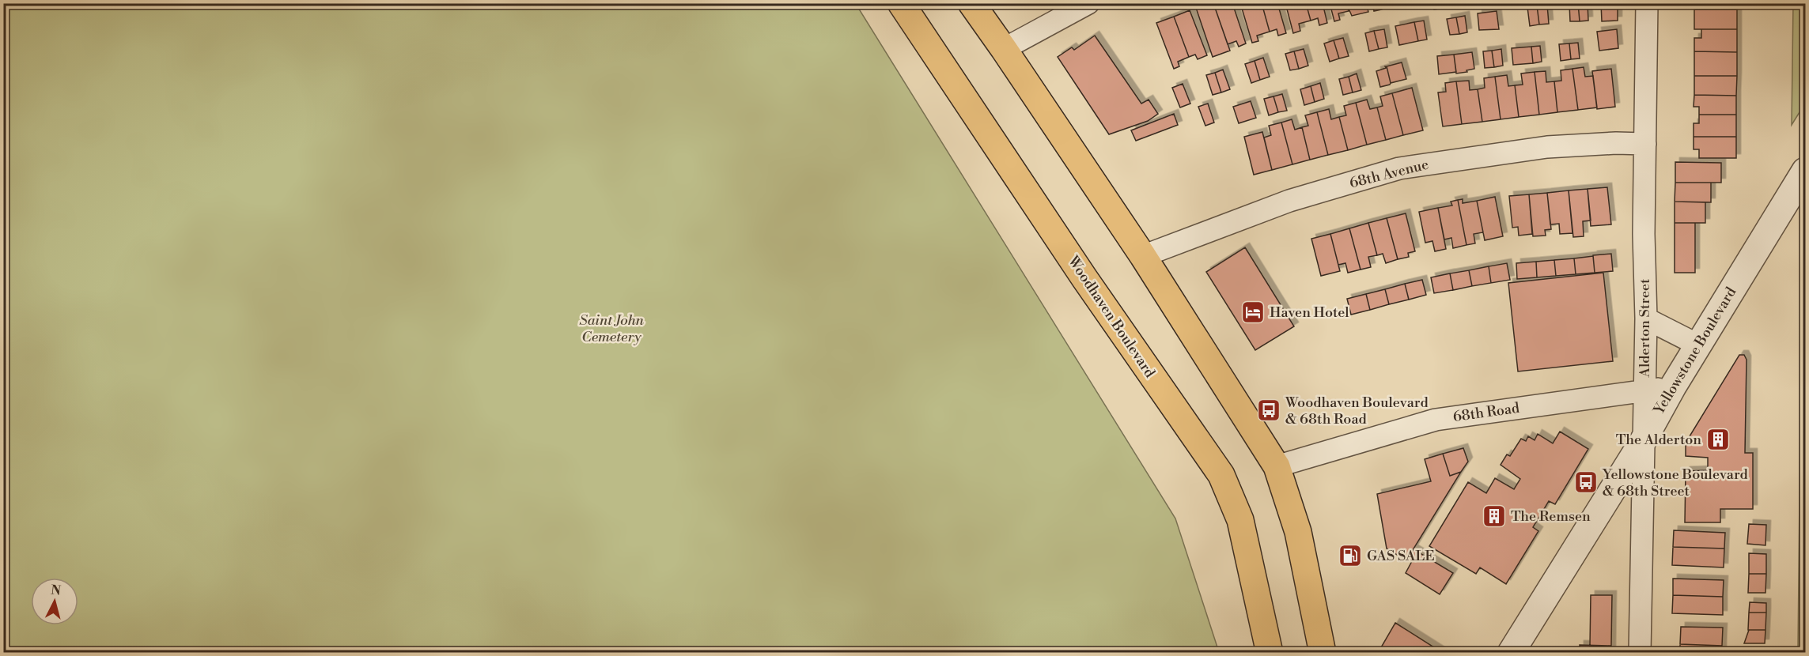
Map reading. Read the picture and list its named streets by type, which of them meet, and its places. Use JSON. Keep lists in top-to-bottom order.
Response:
{
  "streets": {
    "main road": ["Woodhaven Boulevard"],
    "street": [
      "68th Avenue",
      "Alderton Street",
      "Yellowstone Boulevard",
      "68th Road"
    ]
  },
  "crossings": [
    ["68th Avenue", "Alderton Street"],
    ["Alderton Street", "Yellowstone Boulevard"],
    ["Alderton Street", "68th Road"],
    ["Yellowstone Boulevard", "68th Road"]
  ],
  "parks": ["Saint John Cemetery"],
  "places": {
    "hotel": ["Haven Hotel"],
    "bus stop": ["Woodhaven Boulevard & 68th Road", "Yellowstone Boulevard & 68th Street"],
    "building": ["The Alderton", "The Remsen"],
    "fuel station": ["GAS SALE"]
  },
  "north": "top"
}
